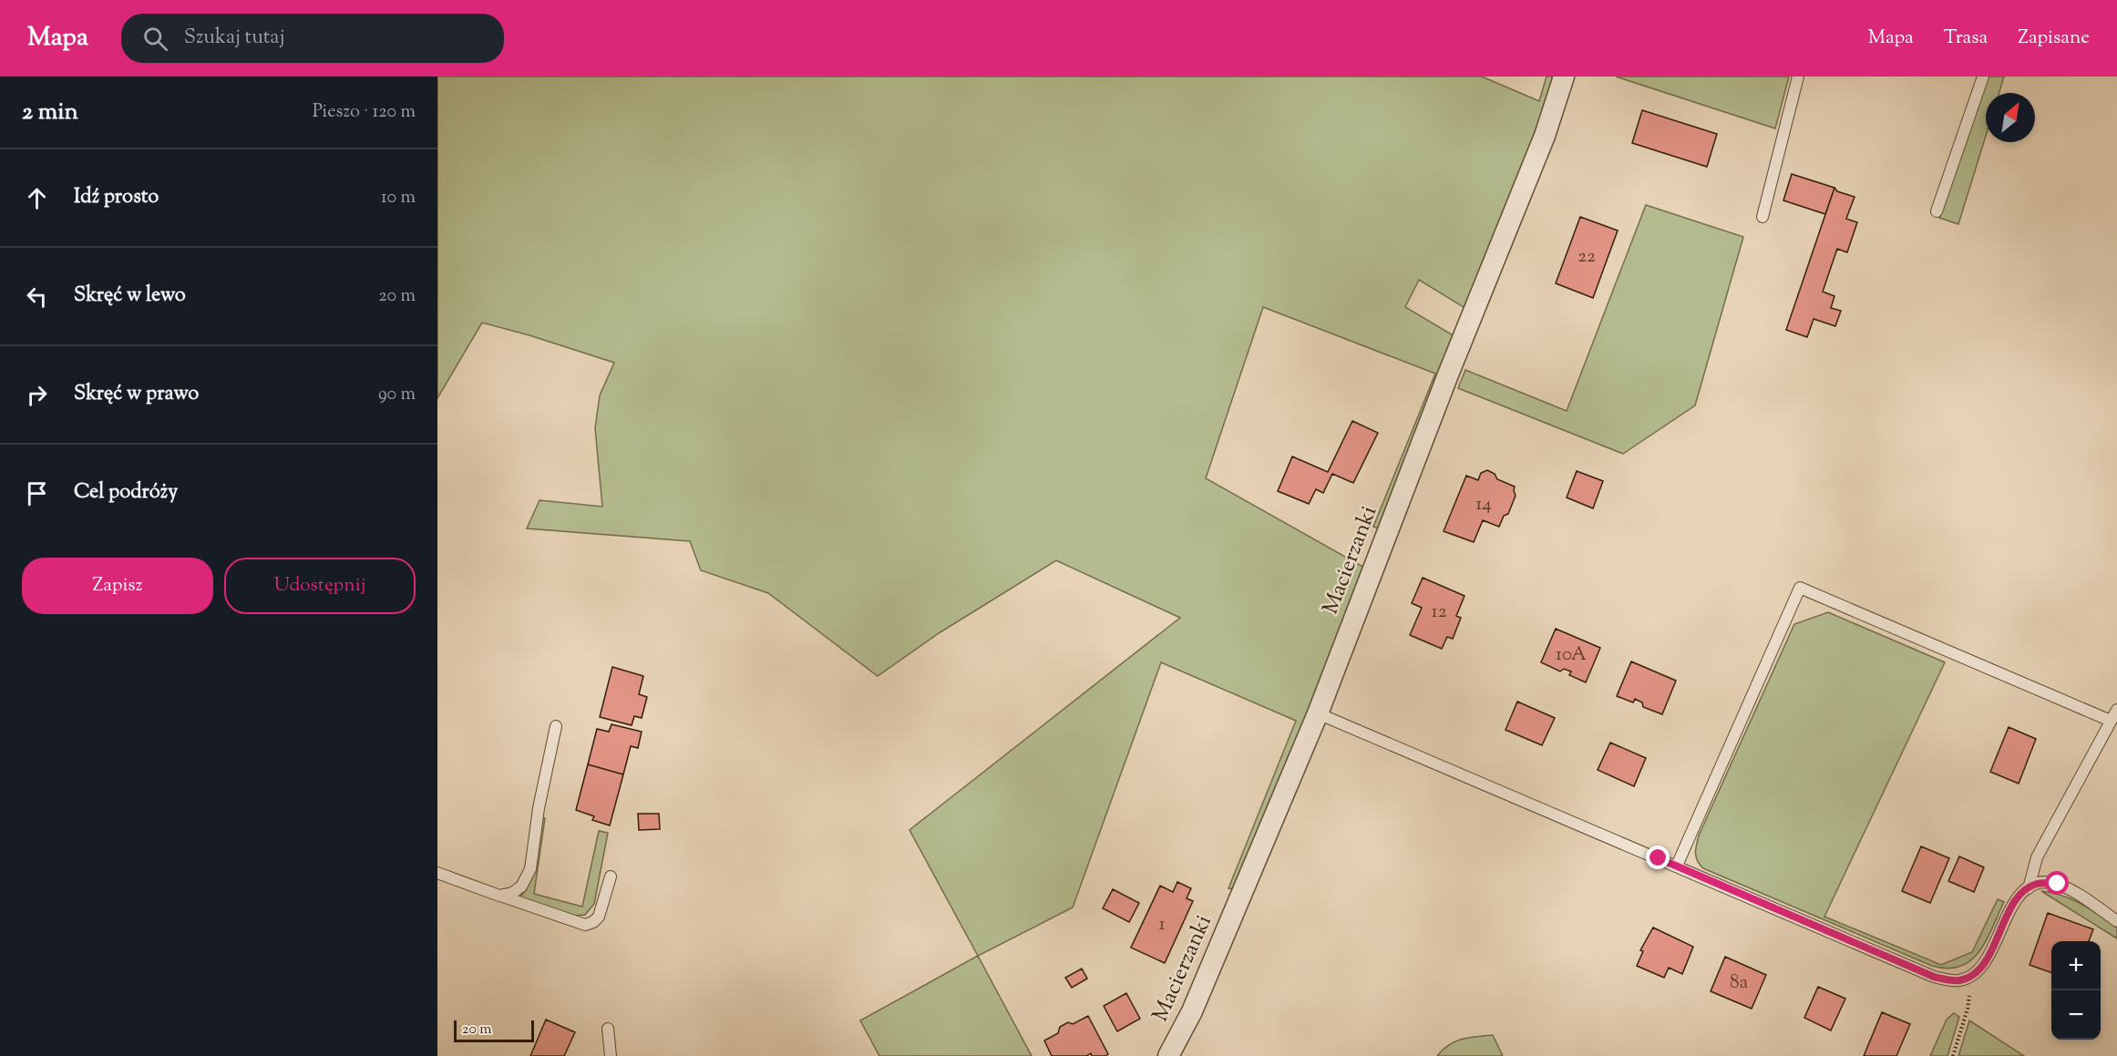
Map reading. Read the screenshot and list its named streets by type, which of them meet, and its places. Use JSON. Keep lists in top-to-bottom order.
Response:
{
  "streets": {
    "street": ["Macierzanki"]
  },
  "house_numbers": [
    "22",
    "14",
    "12",
    "10A",
    "1",
    "8a"
  ],
  "scale_bar": "20 m",
  "north": "top right",
  "page": {
    "header": "Mapa",
    "search": "Szukaj tutaj",
    "nav": ["Mapa", "Trasa", "Zapisane"],
    "heading": ["2 min", "Pieszo · 120 m"],
    "list": [
      ["Idź prosto", "10 m"],
      ["Skręć w lewo", "20 m"],
      ["Skręć w prawo", "90 m"],
      "Cel podróży"
    ],
    "buttons": ["Zapisz", "Udostępnij"],
    "map_buttons": ["+", "−"],
    "scale": "20 m"
  }
}
